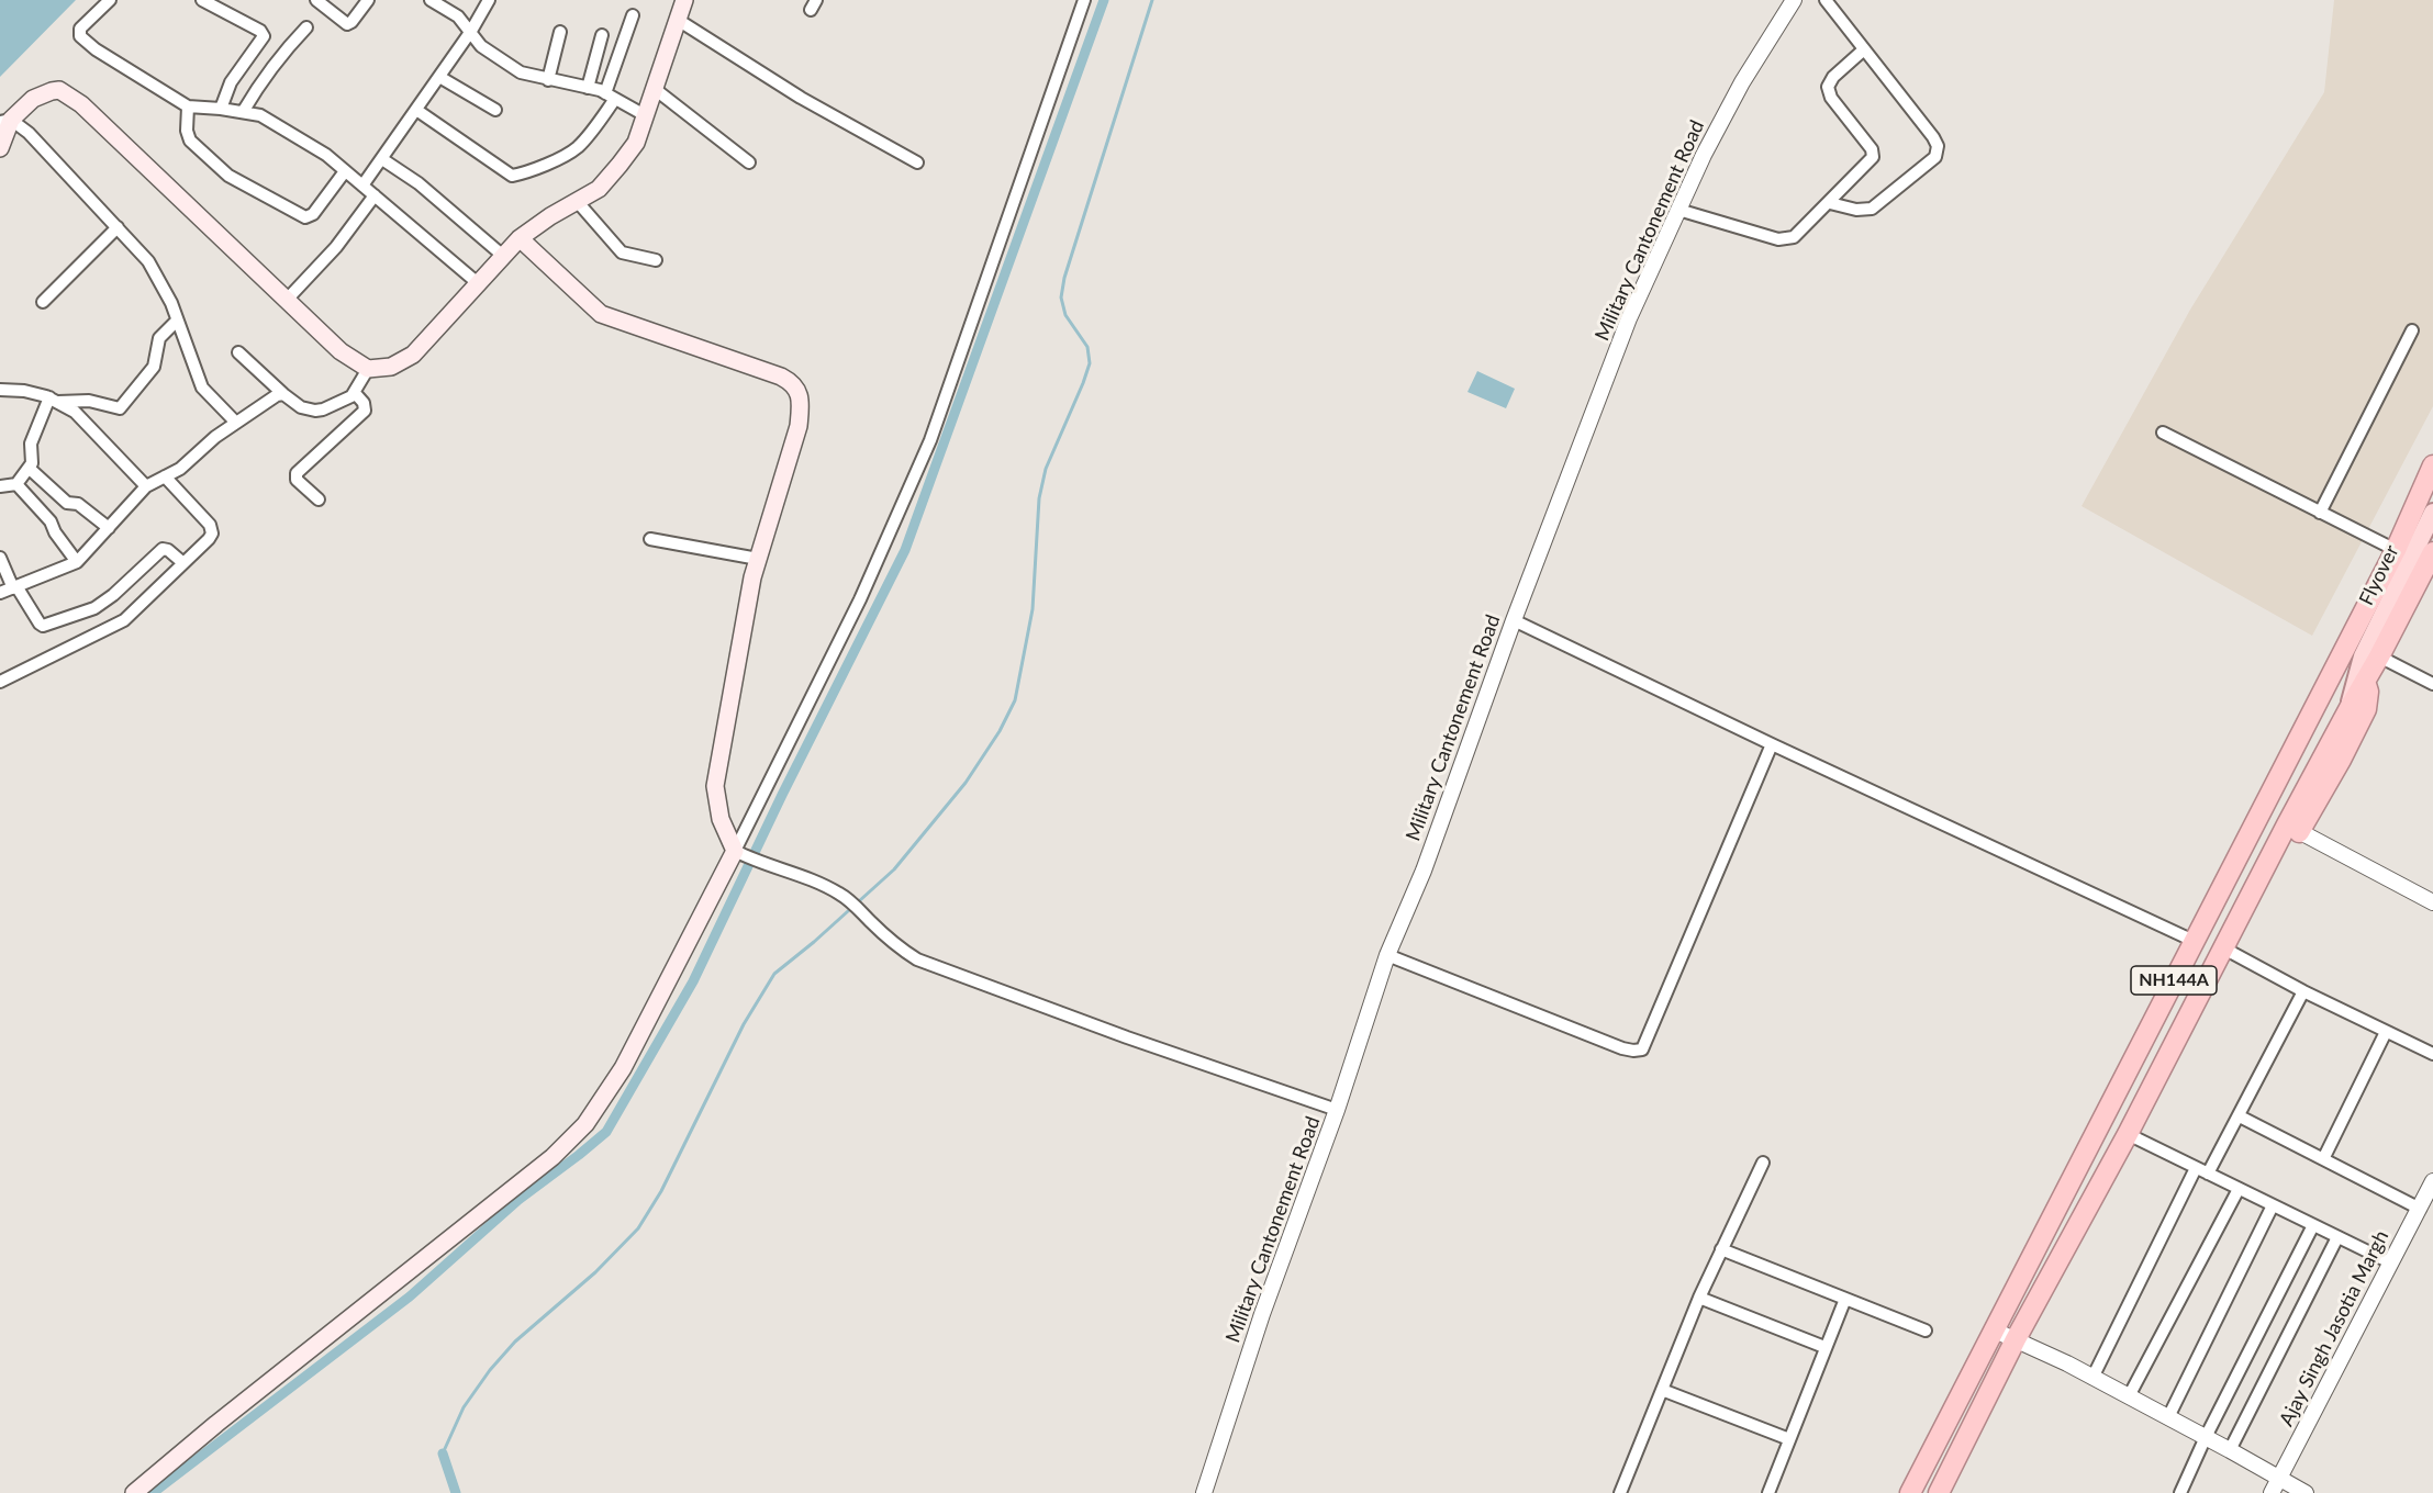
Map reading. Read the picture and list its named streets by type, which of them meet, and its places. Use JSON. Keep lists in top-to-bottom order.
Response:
{
  "streets": {
    "highway": ["NH144A"],
    "main road": ["Flyover"],
    "street": ["Military Cantonement Road", "Ajay Singh Jasotia Margh"]
  },
  "crossings": [
    ["Flyover", "NH144A"]
  ]
}
